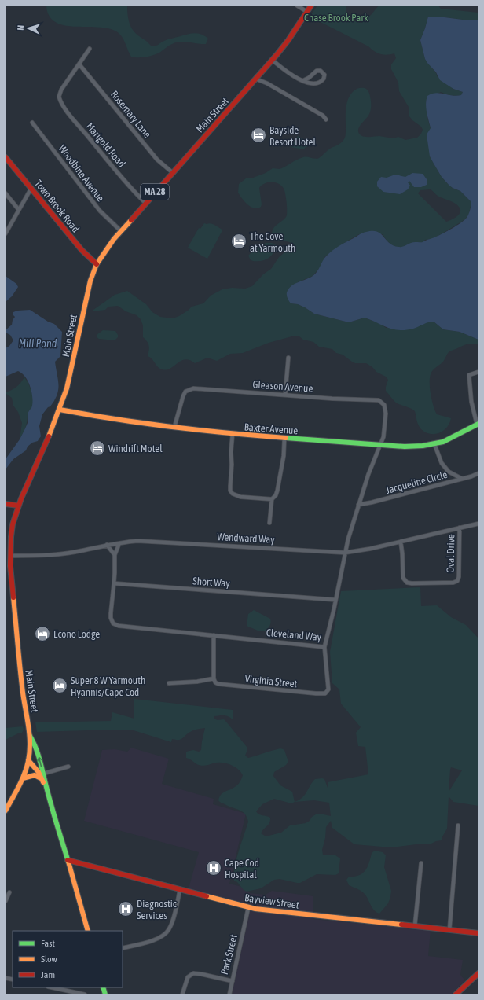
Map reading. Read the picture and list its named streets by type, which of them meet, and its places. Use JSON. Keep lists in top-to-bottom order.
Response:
{
  "streets": {
    "main road": [
      "Main Street",
      "MA 28",
      "Town Brook Road",
      "Baxter Avenue",
      "Bayview Street"
    ],
    "street": [
      "Rosemary Lane",
      "Marigold Road",
      "Woodbine Avenue",
      "Gleason Avenue",
      "Jacqueline Circle",
      "Wendward Way",
      "Oval Drive",
      "Short Way",
      "Cleveland Way",
      "Virginia Street",
      "Park Street"
    ]
  },
  "crossings": [
    ["Rosemary Lane", "Main Street"],
    ["Rosemary Lane", "Marigold Road"],
    ["Main Street", "Marigold Road"],
    ["Main Street", "Woodbine Avenue"],
    ["Main Street", "MA 28"],
    ["Main Street", "Town Brook Road"],
    ["Main Street", "Baxter Avenue"],
    ["Main Street", "Wendward Way"],
    ["Main Street", "Bayview Street"],
    ["Gleason Avenue", "Baxter Avenue"],
    ["Gleason Avenue", "Cleveland Way"],
    ["Baxter Avenue", "Cleveland Way"],
    ["Jacqueline Circle", "Cleveland Way"],
    ["Wendward Way", "Oval Drive"],
    ["Wendward Way", "Cleveland Way"],
    ["Short Way", "Cleveland Way"],
    ["Cleveland Way", "Virginia Street"],
    ["Bayview Street", "Park Street"]
  ],
  "water": ["Mill Pond"],
  "parks": ["Chase Brook Park"],
  "places": {
    "hotel": [
      "Bayside Resort Hotel",
      "The Cove at Yarmouth",
      "Windrift Motel",
      "Econo Lodge",
      "Super 8 W Yarmouth Hyannis/Cape Cod"
    ],
    "hospital": ["Cape Cod Hospital", "Diagnostic Services"]
  },
  "legend": ["Fast", "Slow", "Jam"],
  "north": "left"
}
